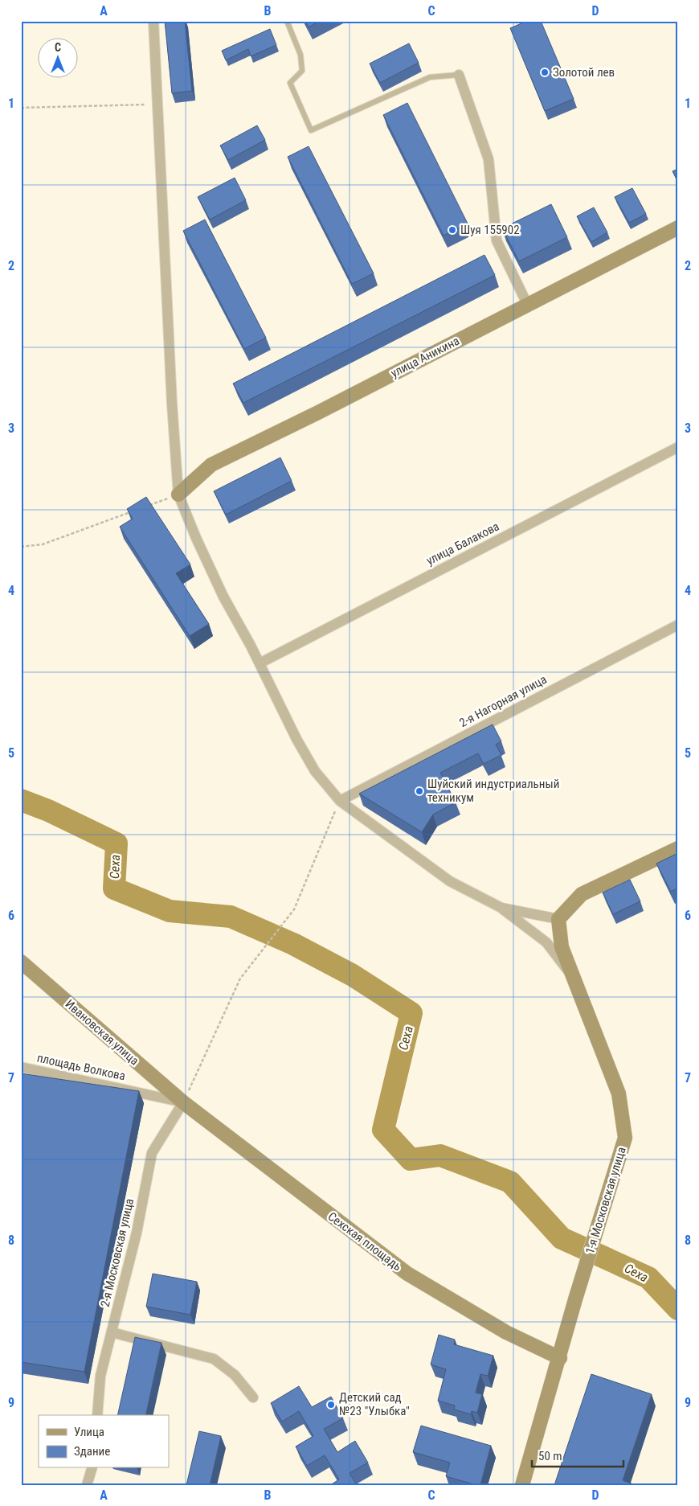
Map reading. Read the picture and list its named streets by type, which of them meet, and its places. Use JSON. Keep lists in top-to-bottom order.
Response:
{
  "streets": {
    "street": [
      "улица Аникина",
      "улица Балакова",
      "2-я Нагорная улица",
      "Ивановская улица",
      "площадь Волкова",
      "1-я Московская улица",
      "Сехская площадь",
      "2-я Московская улица"
    ]
  },
  "crossings": [
    ["Ивановская улица", "площадь Волкова"],
    ["Ивановская улица", "Сехская площадь"],
    ["Ивановская улица", "2-я Московская улица"],
    ["площадь Волкова", "Сехская площадь"],
    ["площадь Волкова", "2-я Московская улица"],
    ["1-я Московская улица", "Сехская площадь"],
    ["Сехская площадь", "2-я Московская улица"]
  ],
  "water": ["Сеха"],
  "places": [
    "Золотой лев",
    "Шуя 155902",
    "Шуйский индустриальный техникум",
    "Детский сад №23 \"Улыбка\""
  ],
  "legend": ["Улица", "Здание"],
  "scale_bar": "50 m",
  "north": "top",
  "grid": {
    "columns": [
      "A",
      "B",
      "C",
      "D"
    ],
    "rows": [
      "1",
      "2",
      "3",
      "4",
      "5",
      "6",
      "7",
      "8",
      "9"
    ]
  }
}
